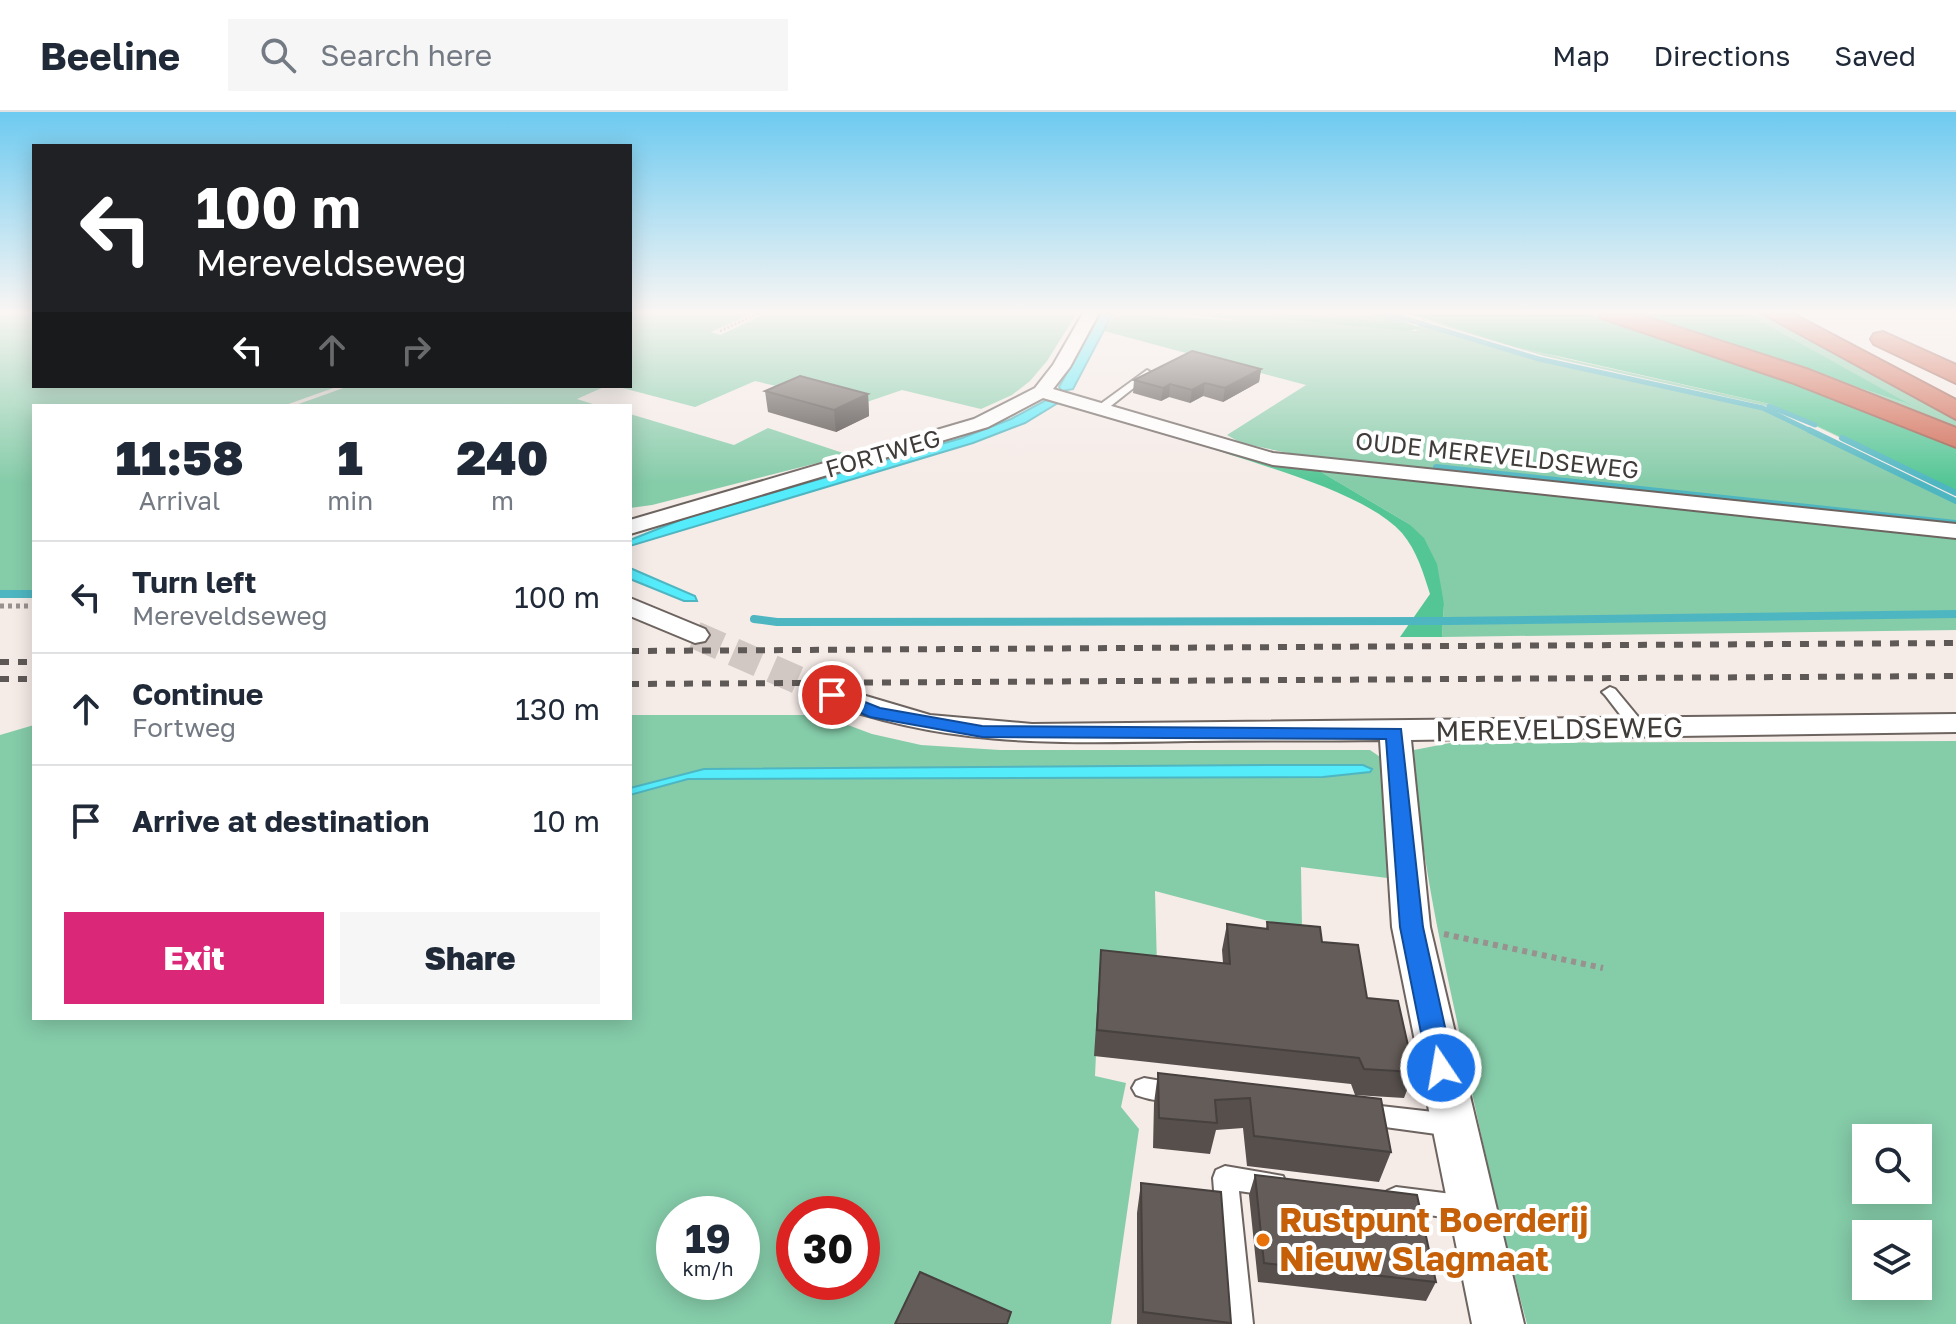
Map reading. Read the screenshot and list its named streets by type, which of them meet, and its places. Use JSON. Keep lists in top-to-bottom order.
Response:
{
  "streets": {
    "street": ["FORTWEG", "OUDE MEREVELDSEWEG", "MEREVELDSEWEG"]
  },
  "crossings": [
    ["FORTWEG", "OUDE MEREVELDSEWEG"]
  ],
  "places": ["Rustpunt Boerderij Nieuw Slagmaat"],
  "page": {
    "header": "Beeline",
    "search": "Search here",
    "nav": ["Map", "Directions", "Saved"],
    "turn": ["100 m", "Mereveldseweg"],
    "eta": [
      "11:58",
      "Arrival",
      "1",
      "min",
      "240",
      "m"
    ],
    "list": [
      {
        "name": "Turn left",
        "note": "Mereveldseweg",
        "value": "100 m"
      },
      {
        "name": "Continue",
        "note": "Fortweg",
        "value": "130 m"
      },
      {
        "name": "Arrive at destination",
        "value": "10 m"
      }
    ],
    "buttons": ["Exit", "Share"],
    "speed": "19 km/h",
    "limit": "30"
  }
}
